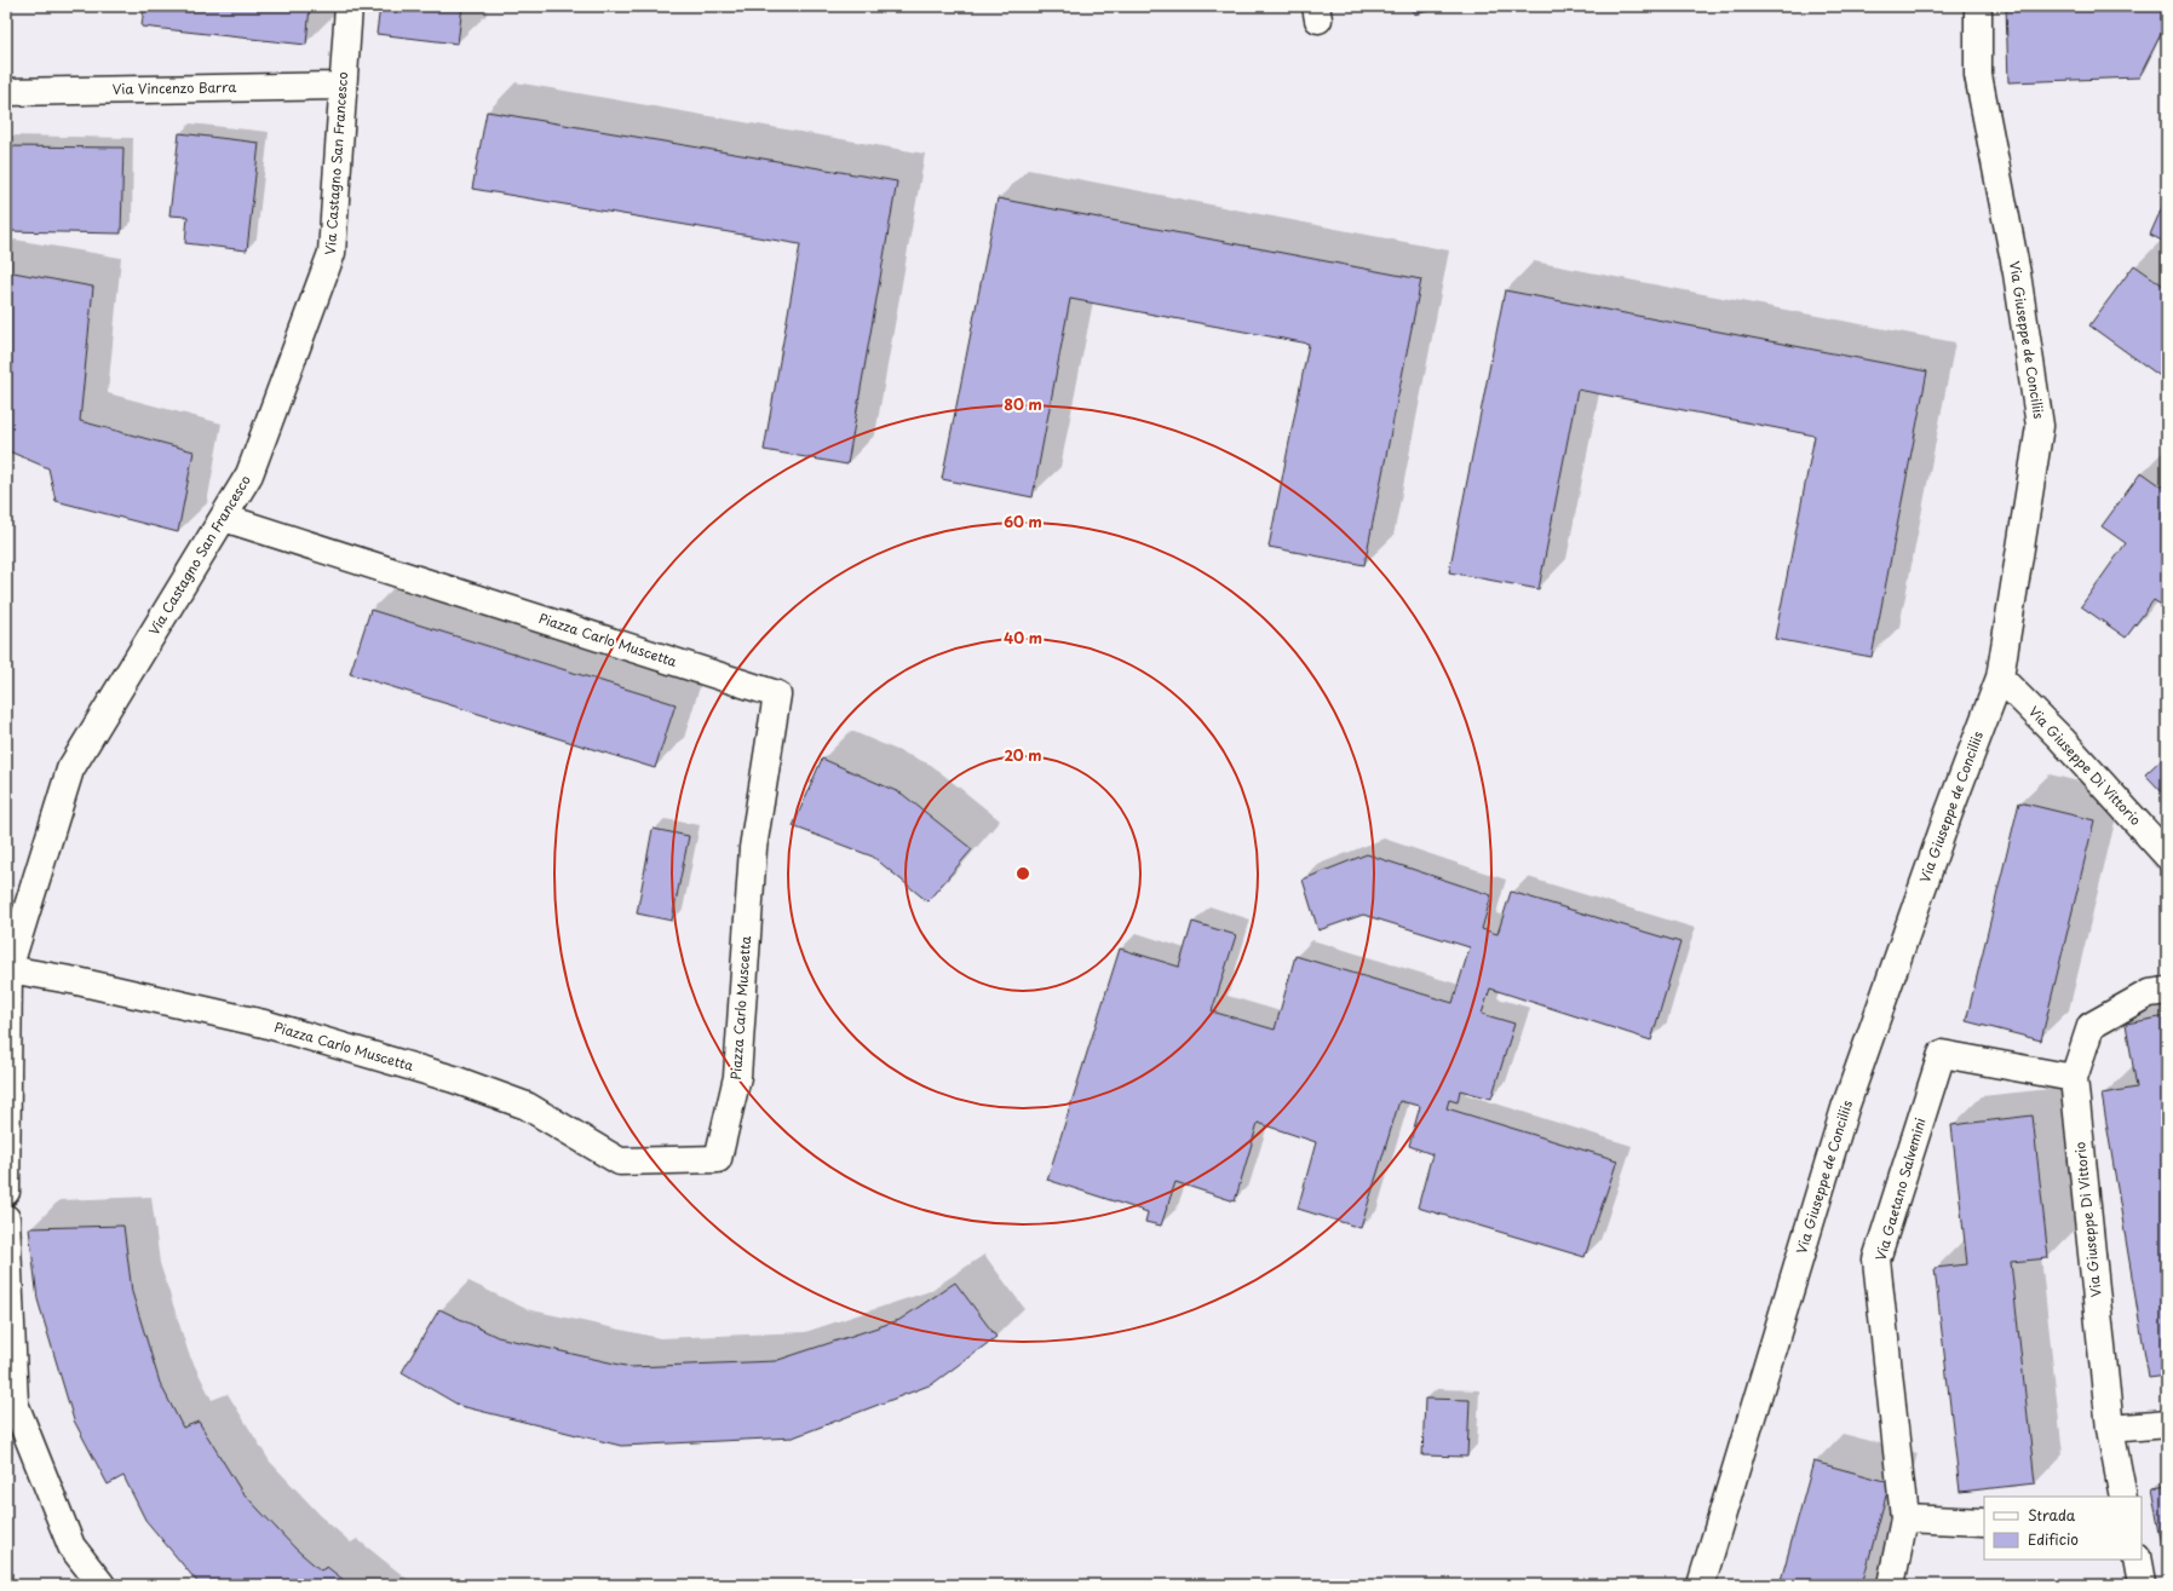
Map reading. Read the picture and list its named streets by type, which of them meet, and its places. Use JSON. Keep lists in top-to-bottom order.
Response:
{
  "streets": {
    "street": [
      "Via Vincenzo Barra",
      "Via Castagno San Francesco",
      "Via Giuseppe de Conciliis",
      "Piazza Carlo Muscetta",
      "Via Giuseppe Di Vittorio",
      "Via Gaetano Salvemini"
    ]
  },
  "crossings": [
    ["Via Vincenzo Barra", "Via Castagno San Francesco"],
    ["Via Castagno San Francesco", "Piazza Carlo Muscetta"],
    ["Via Giuseppe de Conciliis", "Via Giuseppe Di Vittorio"],
    ["Via Giuseppe Di Vittorio", "Via Gaetano Salvemini"]
  ],
  "legend": ["Strada", "Edificio"],
  "rings": [
    "80 m",
    "60 m",
    "40 m",
    "20 m"
  ]
}
